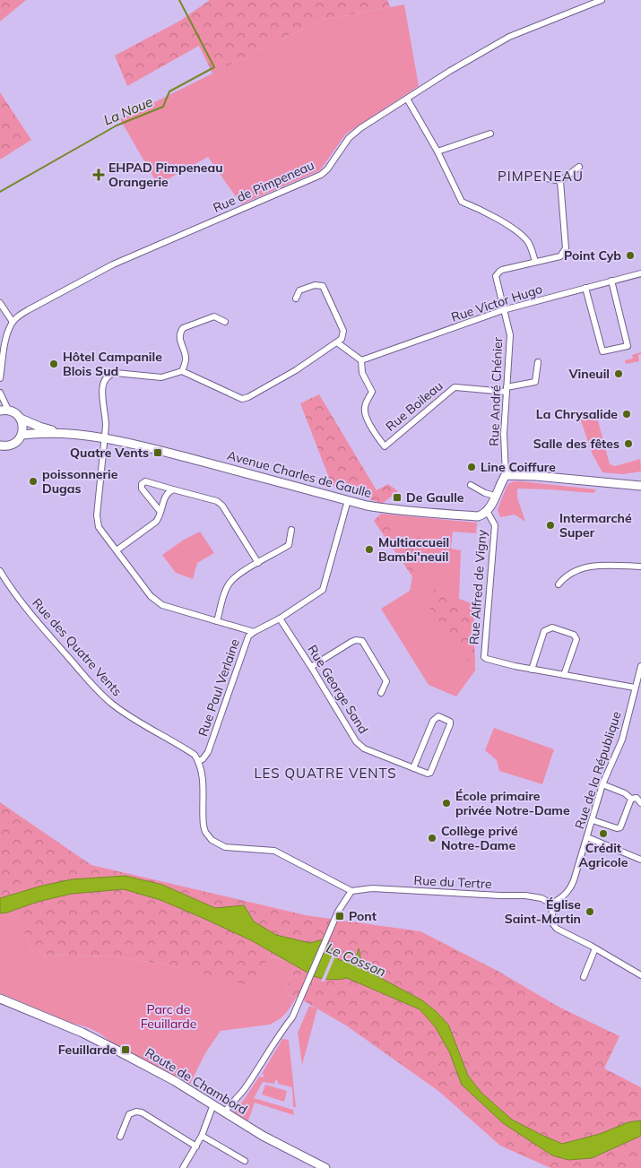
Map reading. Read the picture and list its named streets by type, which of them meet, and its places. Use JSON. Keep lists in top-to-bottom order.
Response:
{
  "streets": {
    "street": [
      "Rue de Pimpeneau",
      "Rue Victor Hugo",
      "Rue André Chénier",
      "Rue Boileau",
      "Avenue Charles de Gaulle",
      "Rue Alfred de Vigny",
      "Rue des Quatre Vents",
      "Rue Paul Verlaine",
      "Rue George Sand",
      "Rue de la République",
      "Rue du Tertre",
      "Route de Chambord"
    ]
  },
  "crossings": [
    ["Rue Victor Hugo", "Rue André Chénier"],
    ["Rue Victor Hugo", "Rue Boileau"],
    ["Rue André Chénier", "Rue Boileau"],
    ["Avenue Charles de Gaulle", "Rue Alfred de Vigny"],
    ["Avenue Charles de Gaulle", "Rue Paul Verlaine"],
    ["Rue des Quatre Vents", "Rue Paul Verlaine"],
    ["Rue Paul Verlaine", "Rue George Sand"],
    ["Rue de la République", "Rue du Tertre"]
  ],
  "districts": ["PIMPENEAU", "LES QUATRE VENTS"],
  "water": ["La Noue", "Le Cosson"],
  "parks": ["Parc de Feuillarde"],
  "places": {
    "health": ["EHPAD Pimpeneau Orangerie"],
    "other": [
      "Point Cyb",
      "Hôtel Campanile Blois Sud",
      "Vineuil",
      "La Chrysalide",
      "Salle des fêtes",
      "Line Coiffure",
      "poissonnerie Dugas",
      "Intermarché Super",
      "Multiaccueil Bambi'neuil",
      "École primaire privée Notre-Dame",
      "Crédit Agricole",
      "Collège privé Notre-Dame",
      "Église Saint-Martin"
    ],
    "transit": [
      "Quatre Vents",
      "De Gaulle",
      "Pont",
      "Feuillarde"
    ]
  }
}
